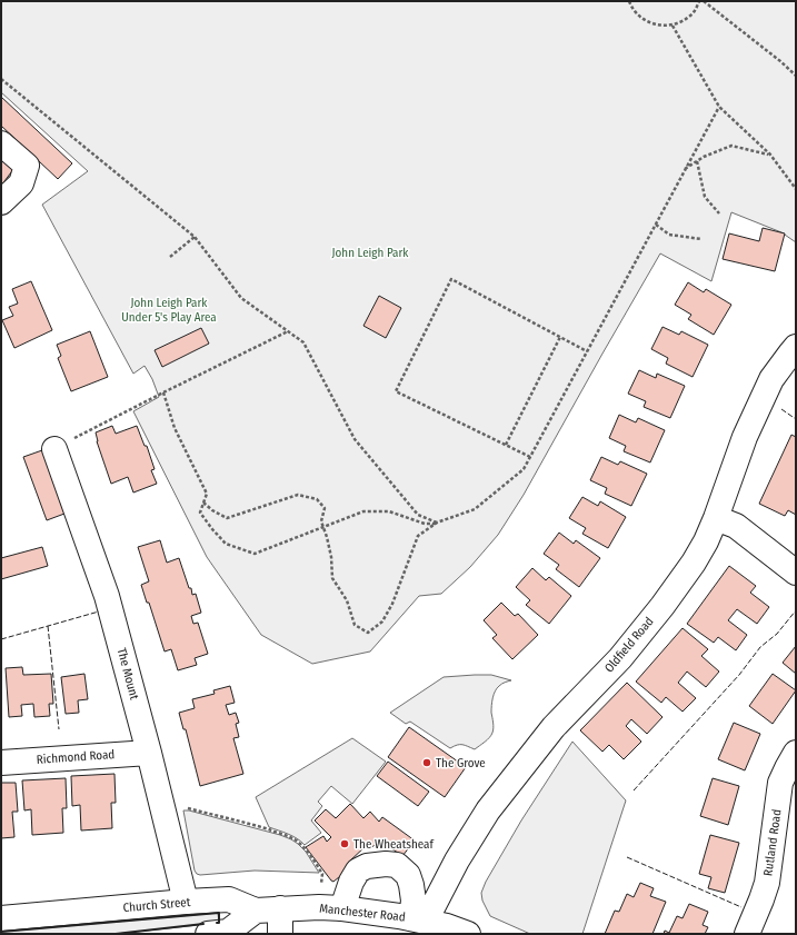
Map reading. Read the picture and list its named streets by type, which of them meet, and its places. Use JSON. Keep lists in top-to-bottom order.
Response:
{
  "streets": {
    "main road": [
      "Oldfield Road",
      "The Mount",
      "Richmond Road",
      "Rutland Road",
      "Church Street",
      "Manchester Road"
    ]
  },
  "crossings": [
    ["Oldfield Road", "Manchester Road"],
    ["The Mount", "Richmond Road"],
    ["The Mount", "Church Street"],
    ["Church Street", "Manchester Road"]
  ],
  "parks": ["John Leigh Park", "John Leigh Park Under 5's Play Area"],
  "places": ["The Grove", "The Wheatsheaf"]
}
